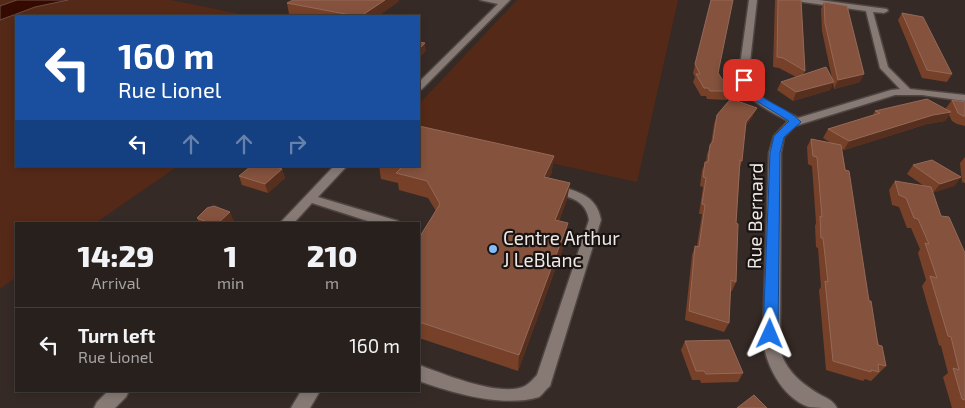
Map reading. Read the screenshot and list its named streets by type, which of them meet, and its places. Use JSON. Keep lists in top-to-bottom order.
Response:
{
  "streets": {
    "street": ["Rue Bernard"]
  },
  "places": ["Centre Arthur J LeBlanc"],
  "page": {
    "turn": ["160 m", "Rue Lionel"],
    "eta": [
      "14:29",
      "Arrival",
      "1",
      "min",
      "210",
      "m"
    ],
    "list": [
      {
        "name": "Turn left",
        "note": "Rue Lionel",
        "value": "160 m"
      }
    ]
  }
}
